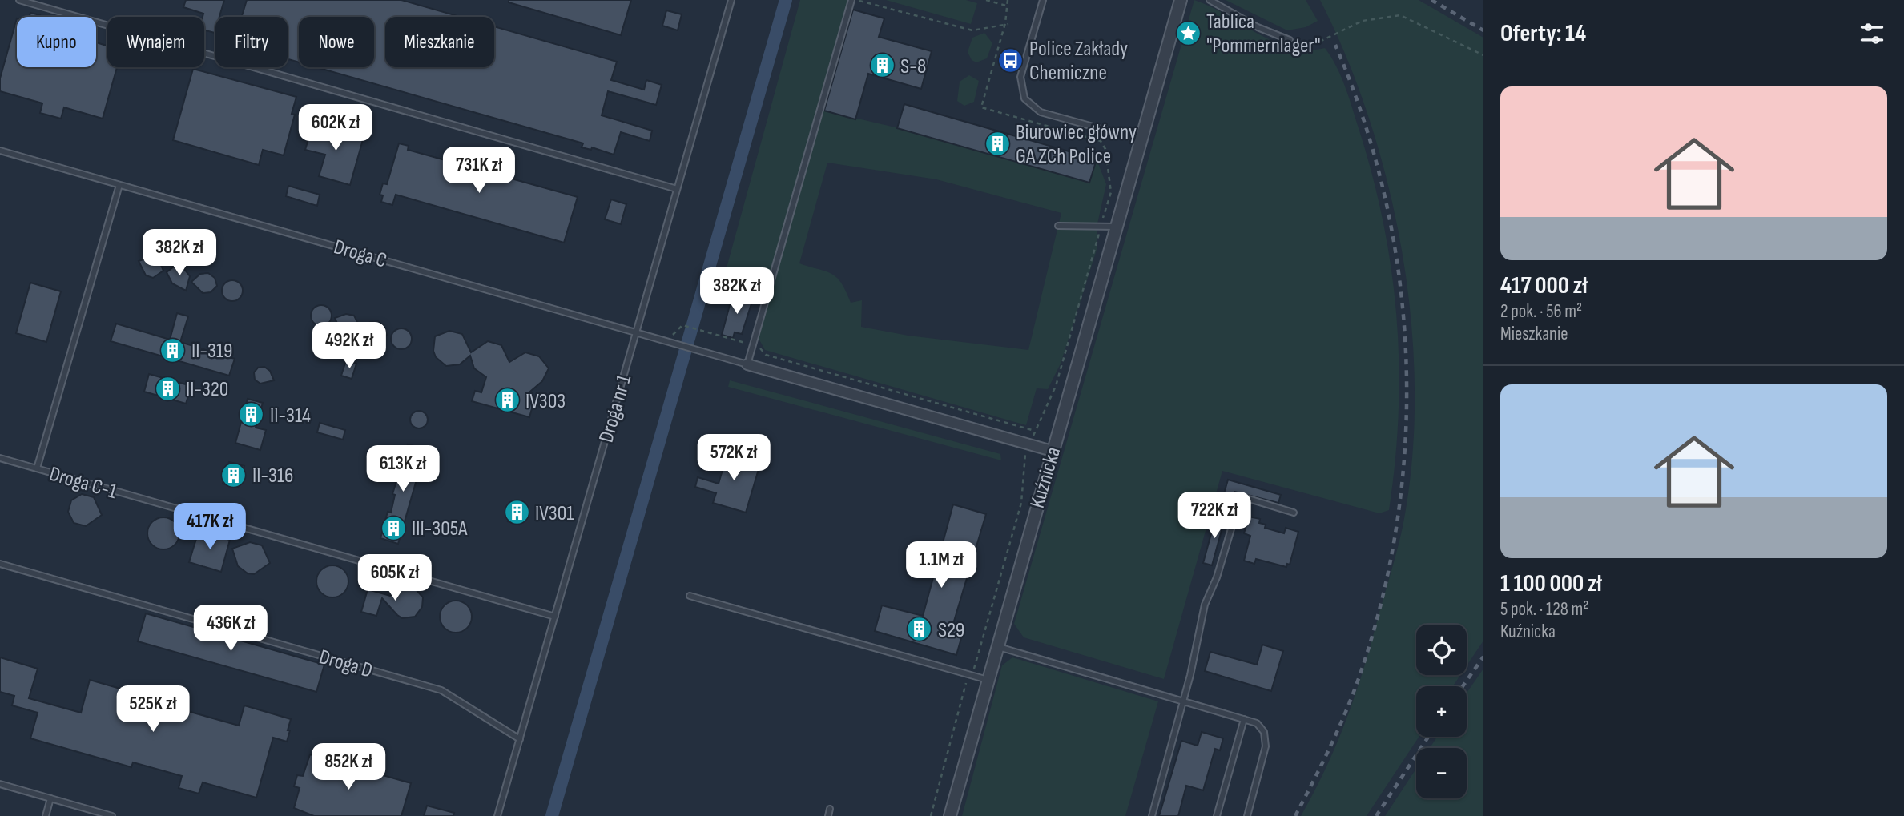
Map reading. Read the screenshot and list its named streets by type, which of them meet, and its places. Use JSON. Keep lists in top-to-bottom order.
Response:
{
  "streets": {
    "street": ["Kuźnicka"],
    "lane": [
      "Droga C",
      "Droga nr 1",
      "Droga C-1",
      "Droga D"
    ]
  },
  "crossings": [
    ["Droga C", "Droga nr 1"],
    ["Droga nr 1", "Droga C-1"],
    ["Droga nr 1", "Droga D"]
  ],
  "places": {
    "place": ["Tablica \"Pommernlager\""],
    "bus stop": ["Police Zakłady Chemiczne"],
    "building": [
      "S-8",
      "Biurowiec główny GA ZCh Police",
      "II-319",
      "II-320",
      "IV303",
      "II-314",
      "II-316",
      "IV301",
      "III-305A",
      "S29"
    ]
  },
  "page": {
    "heading": "Oferty: 14",
    "chip": [
      "Kupno",
      "Wynajem",
      "Filtry",
      "Nowe",
      "Mieszkanie"
    ],
    "list": [
      {
        "name": "417 000 zł",
        "note": "2 pok. · 56 m² · Mieszkanie"
      },
      {
        "name": "1 100 000 zł",
        "note": "5 pok. · 128 m² · Kuźnicka"
      }
    ],
    "price": [
      "602K zł",
      "731K zł",
      "382K zł",
      "382K zł",
      "492K zł",
      "572K zł",
      "613K zł",
      "722K zł",
      "417K zł",
      "1.1M zł",
      "605K zł",
      "436K zł",
      "525K zł",
      "852K zł"
    ],
    "map_buttons": ["+", "−"]
  }
}
